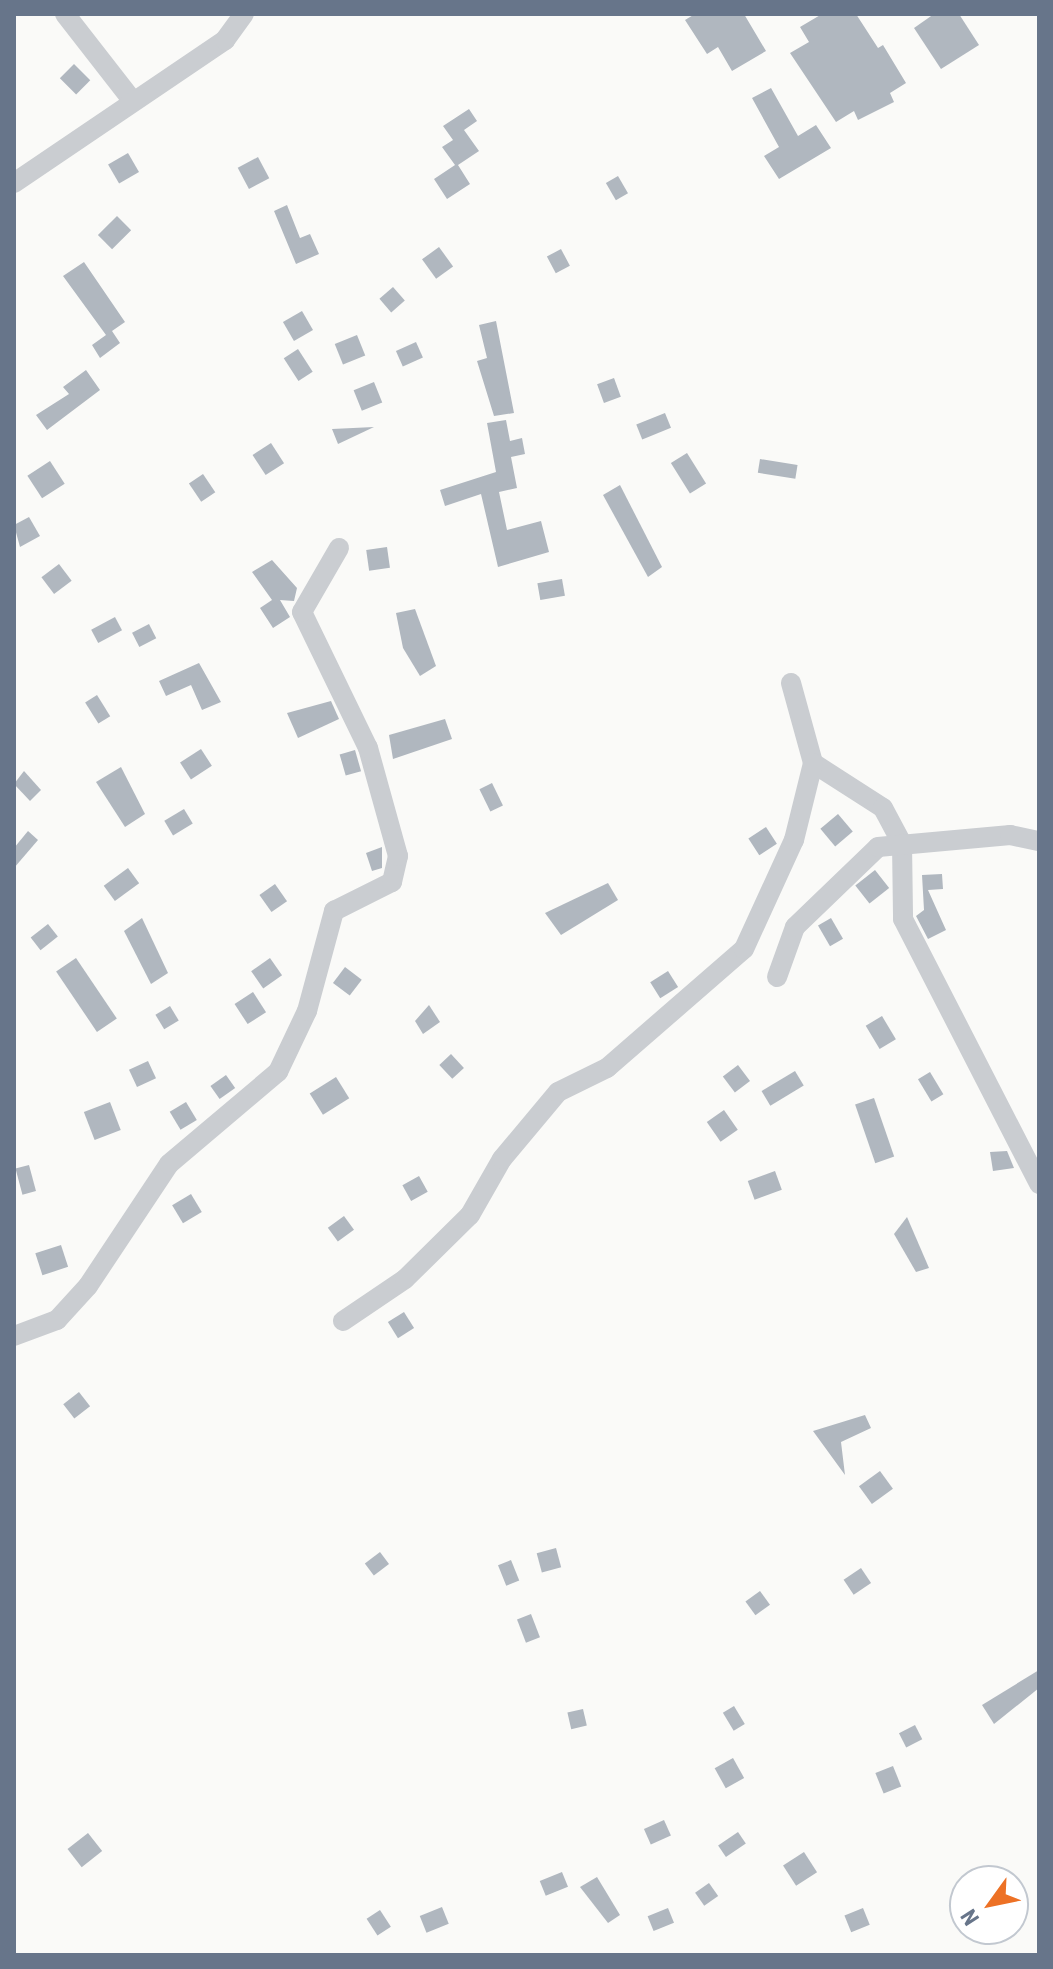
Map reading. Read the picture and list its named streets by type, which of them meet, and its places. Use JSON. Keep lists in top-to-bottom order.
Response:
{
  "north": "bottom left"
}
